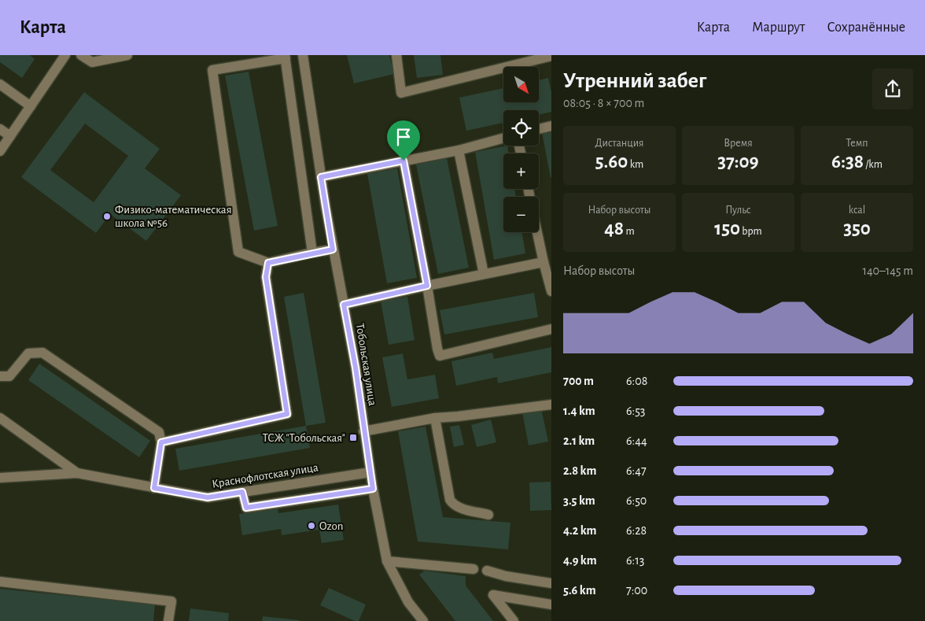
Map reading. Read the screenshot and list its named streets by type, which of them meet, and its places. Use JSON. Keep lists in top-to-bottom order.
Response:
{
  "streets": {
    "street": ["Тобольская улица", "Краснофлотская улица"]
  },
  "crossings": [
    ["Тобольская улица", "Краснофлотская улица"]
  ],
  "places": {
    "other": ["Физико-математическая школа №56", "Ozon"],
    "transit": ["ТСЖ \"Тобольская\""]
  },
  "north": "bottom right",
  "page": {
    "header": "Карта",
    "nav": ["Карта", "Маршрут", "Сохранённые"],
    "heading": ["Утренний забег", "08:05 · 8 × 700 m"],
    "map_buttons": ["+", "−"],
    "stats": [
      ["Дистанция", "5.60 km"],
      ["Время", "37:09"],
      ["Темп", "6:38 /km"],
      ["Набор высоты", "48 m"],
      ["Пульс", "150 bpm"],
      ["kcal", "350"]
    ],
    "chart": ["Набор высоты", "140–145 m"],
    "list": [
      {
        "name": "700 m",
        "note": "6:08"
      },
      {
        "name": "1.4 km",
        "note": "6:53"
      },
      {
        "name": "2.1 km",
        "note": "6:44"
      },
      {
        "name": "2.8 km",
        "note": "6:47"
      },
      {
        "name": "3.5 km",
        "note": "6:50"
      },
      {
        "name": "4.2 km",
        "note": "6:28"
      },
      {
        "name": "4.9 km",
        "note": "6:13"
      },
      {
        "name": "5.6 km",
        "note": "7:00"
      }
    ]
  }
}
